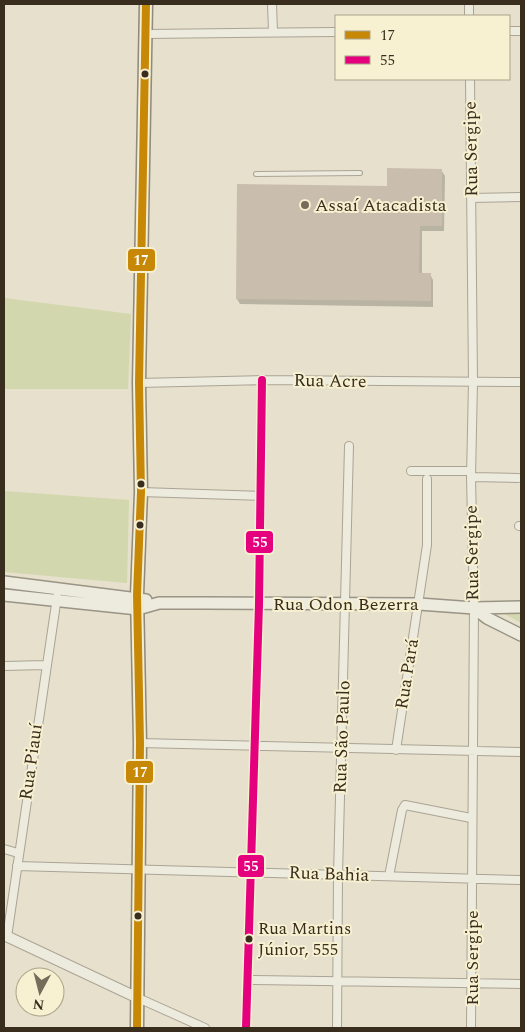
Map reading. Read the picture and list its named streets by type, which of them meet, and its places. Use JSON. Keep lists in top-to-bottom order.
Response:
{
  "streets": {
    "main road": ["Rua Odon Bezerra"],
    "street": [
      "Rua Sergipe",
      "Rua Acre",
      "Rua Pará",
      "Rua São Paulo",
      "Rua Piauí",
      "Rua Bahia"
    ]
  },
  "crossings": [
    ["Rua Sergipe", "Rua Acre"],
    ["Rua Sergipe", "Rua Odon Bezerra"],
    ["Rua Sergipe", "Rua Bahia"],
    ["Rua Odon Bezerra", "Rua Pará"],
    ["Rua Odon Bezerra", "Rua São Paulo"],
    ["Rua São Paulo", "Rua Bahia"],
    ["Rua Piauí", "Rua Bahia"]
  ],
  "places": ["Assaí Atacadista", "Rua Martins Júnior, 555"],
  "lines": ["transit line 17", "transit line 55"],
  "legend": ["17", "55"],
  "north": "bottom"
}
